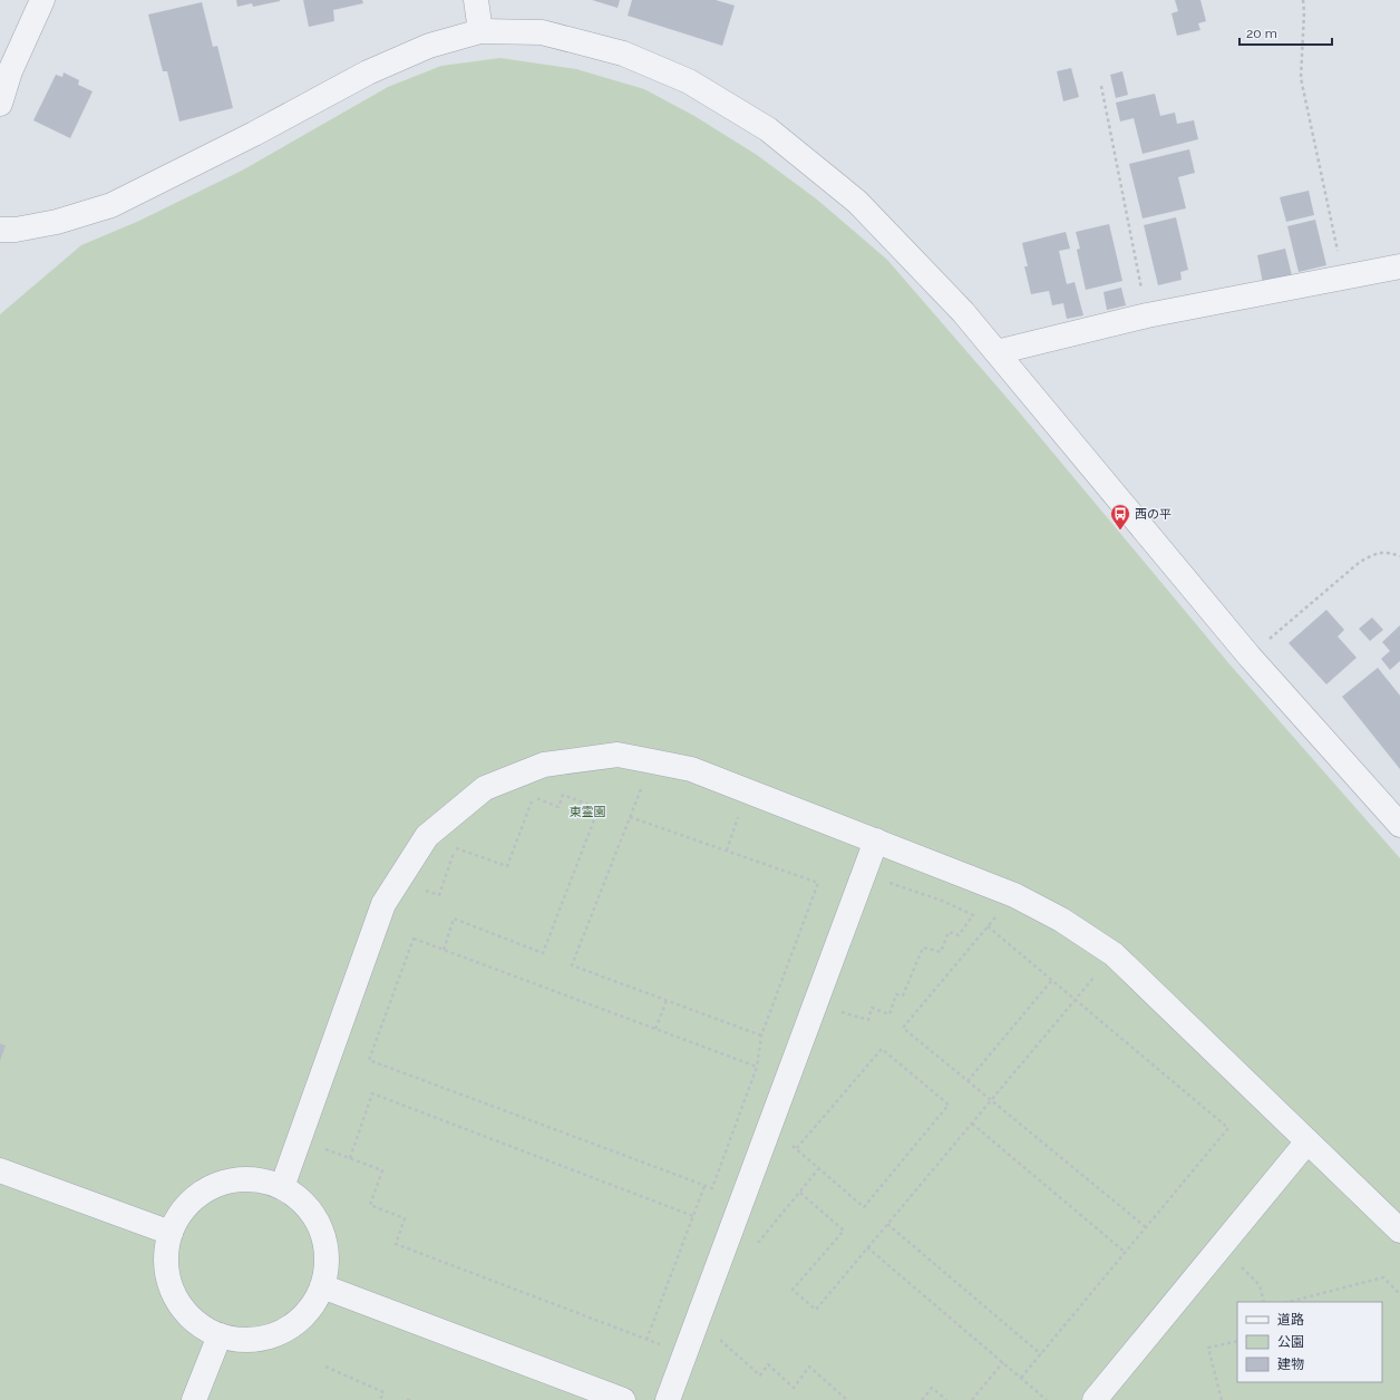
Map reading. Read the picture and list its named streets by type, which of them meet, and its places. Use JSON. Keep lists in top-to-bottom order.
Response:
{
  "parks": ["東霊園"],
  "places": {
    "bus stop": ["西の平"]
  },
  "legend": ["道路", "公園", "建物"],
  "scale_bar": "20 m"
}
